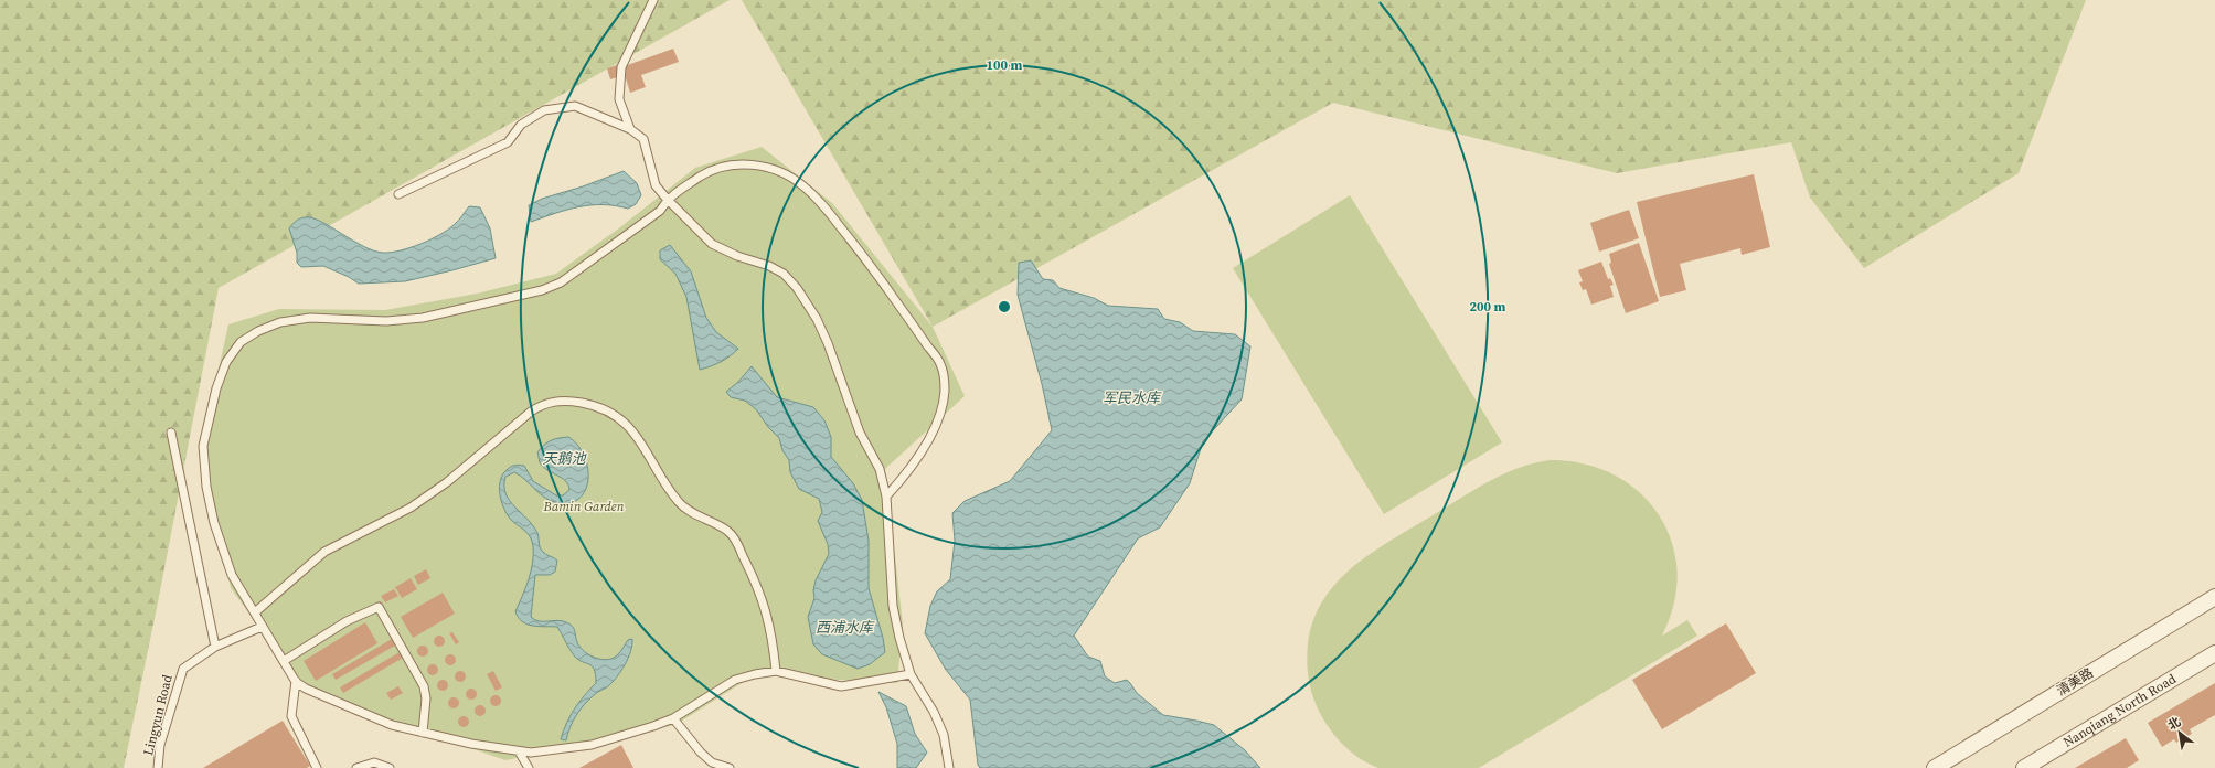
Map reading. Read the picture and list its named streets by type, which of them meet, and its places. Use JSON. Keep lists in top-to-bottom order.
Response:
{
  "streets": {
    "street": ["清美路", "Nanqiang North Road"],
    "lane": ["Lingyun Road"]
  },
  "water": ["军民水库", "天鹅池", "西浦水库"],
  "parks": ["Bamin Garden"],
  "north": "top left",
  "rings": ["100 m", "200 m"]
}
